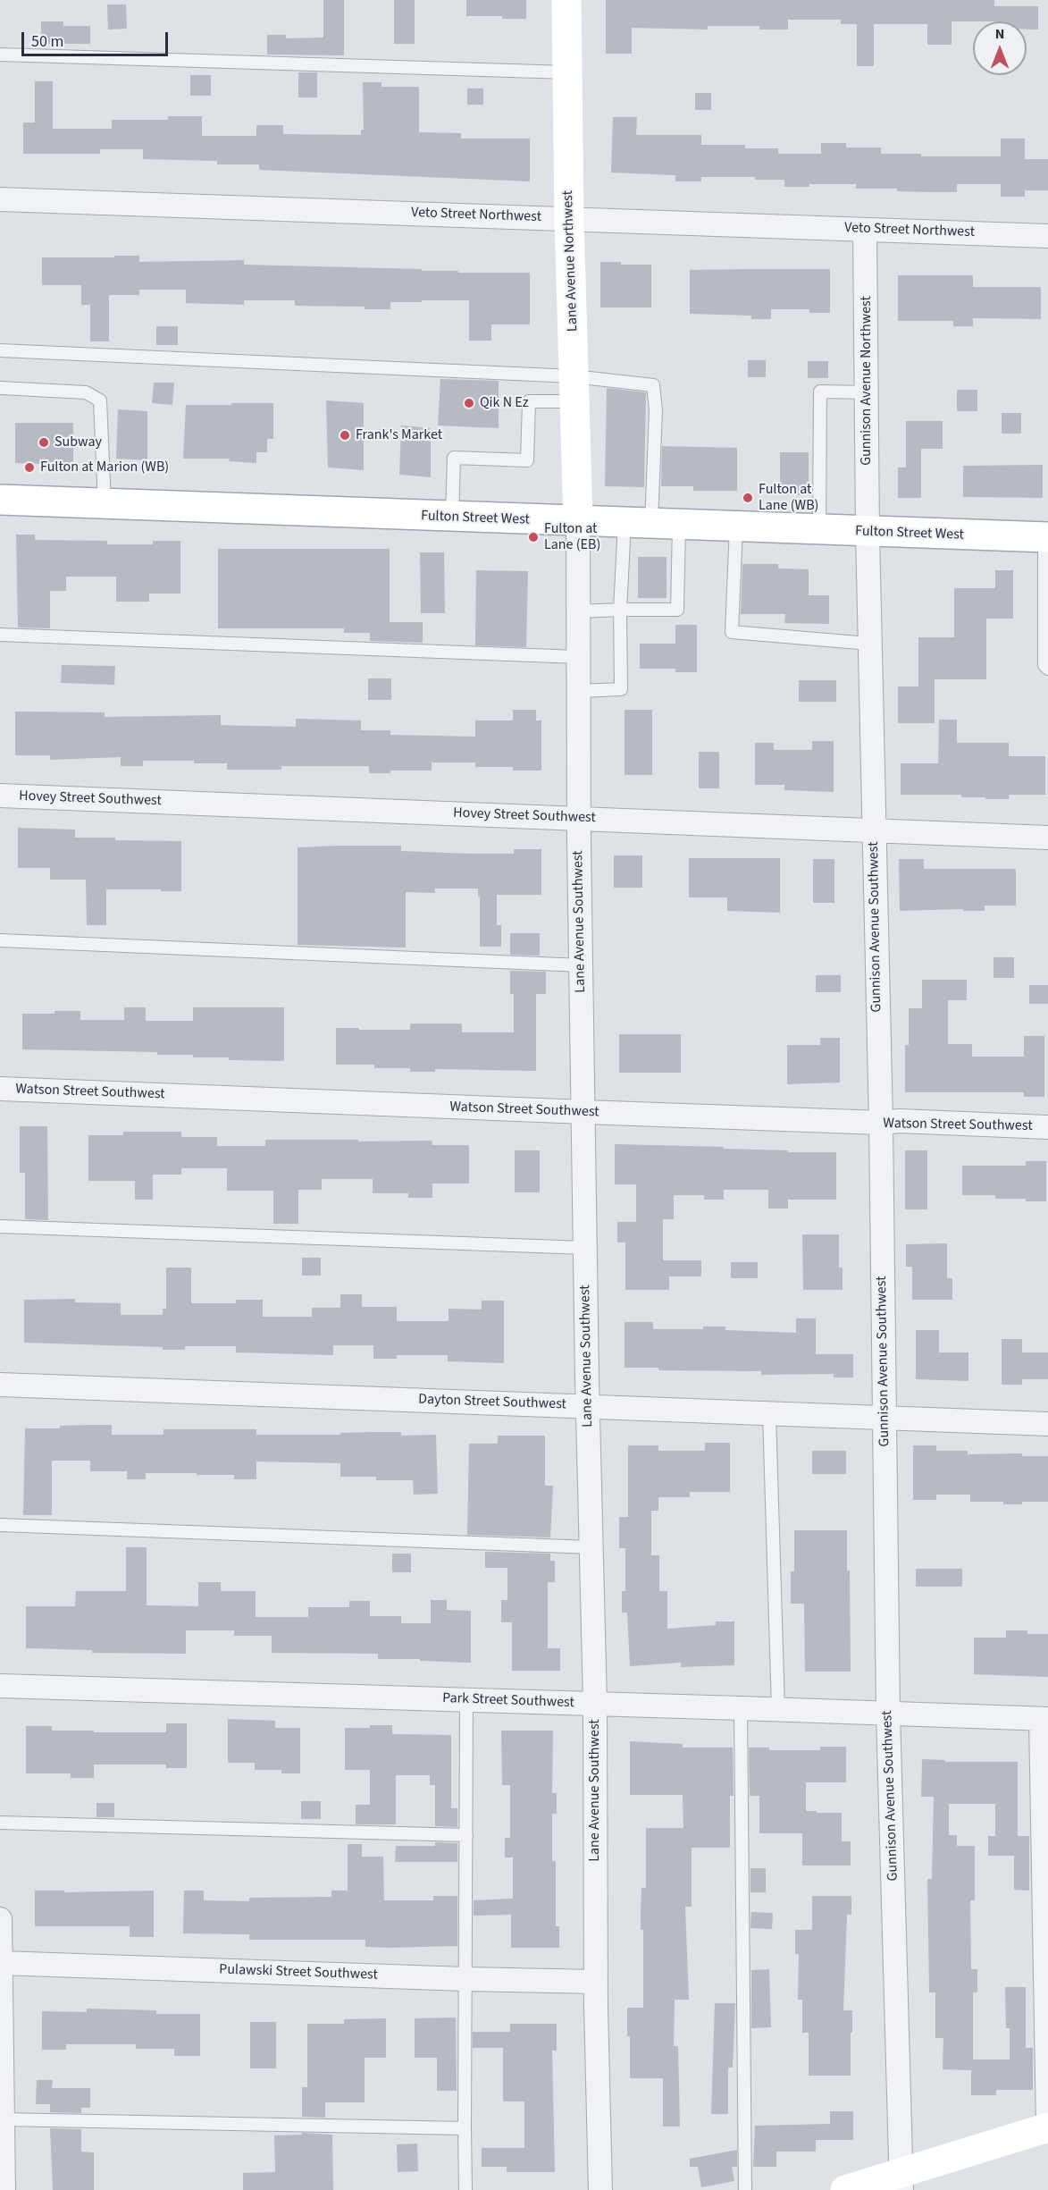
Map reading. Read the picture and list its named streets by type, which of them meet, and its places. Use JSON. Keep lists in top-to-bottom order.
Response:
{
  "streets": {
    "main road": ["Lane Avenue Northwest", "Fulton Street West"],
    "street": [
      "Veto Street Northwest",
      "Gunnison Avenue Northwest",
      "Hovey Street Southwest",
      "Lane Avenue Southwest",
      "Gunnison Avenue Southwest",
      "Watson Street Southwest",
      "Dayton Street Southwest",
      "Park Street Southwest",
      "Pulawski Street Southwest"
    ]
  },
  "crossings": [
    ["Veto Street Northwest", "Lane Avenue Northwest"],
    ["Veto Street Northwest", "Gunnison Avenue Northwest"],
    ["Lane Avenue Northwest", "Fulton Street West"],
    ["Lane Avenue Northwest", "Lane Avenue Southwest"],
    ["Gunnison Avenue Northwest", "Fulton Street West"],
    ["Gunnison Avenue Northwest", "Gunnison Avenue Southwest"],
    ["Fulton Street West", "Lane Avenue Southwest"],
    ["Fulton Street West", "Gunnison Avenue Southwest"],
    ["Hovey Street Southwest", "Lane Avenue Southwest"],
    ["Hovey Street Southwest", "Gunnison Avenue Southwest"],
    ["Lane Avenue Southwest", "Watson Street Southwest"],
    ["Lane Avenue Southwest", "Dayton Street Southwest"],
    ["Lane Avenue Southwest", "Park Street Southwest"],
    ["Lane Avenue Southwest", "Pulawski Street Southwest"],
    ["Gunnison Avenue Southwest", "Watson Street Southwest"],
    ["Gunnison Avenue Southwest", "Dayton Street Southwest"],
    ["Gunnison Avenue Southwest", "Park Street Southwest"]
  ],
  "places": [
    "Qik N Ez",
    "Frank's Market",
    "Subway",
    "Fulton at Marion (WB)",
    "Fulton at Lane (WB)",
    "Fulton at Lane (EB)"
  ],
  "scale_bar": "50 m",
  "north": "top"
}
